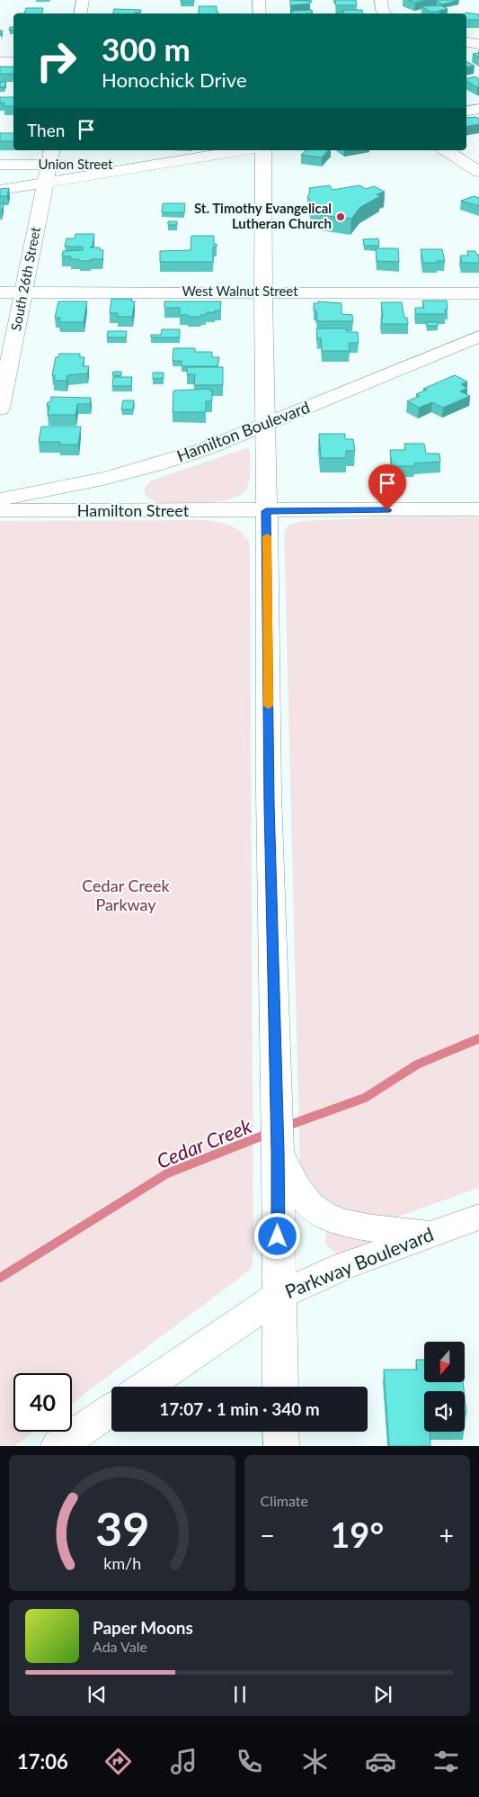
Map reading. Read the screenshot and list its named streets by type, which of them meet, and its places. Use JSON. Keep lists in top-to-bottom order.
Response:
{
  "streets": {
    "street": [
      "Union Street",
      "South 26th Street",
      "West Walnut Street",
      "Hamilton Boulevard",
      "Hamilton Street",
      "Parkway Boulevard"
    ]
  },
  "crossings": [
    ["Union Street", "South 26th Street"],
    ["South 26th Street", "West Walnut Street"]
  ],
  "water": ["Cedar Creek"],
  "parks": ["Cedar Creek Parkway"],
  "places": ["St. Timothy Evangelical Lutheran Church"],
  "north": "bottom",
  "page": {
    "turn": ["300 m", "Honochick Drive"],
    "then": "Then",
    "limit": "40",
    "trip": "17:07 · 1 min · 340 m",
    "tile": "Climate",
    "heat": ["−", "19°", "+"],
    "song": ["Paper Moons", "Ada Vale"],
    "tabs": "17:06",
    "gauge": ["39", "km/h"]
  }
}
